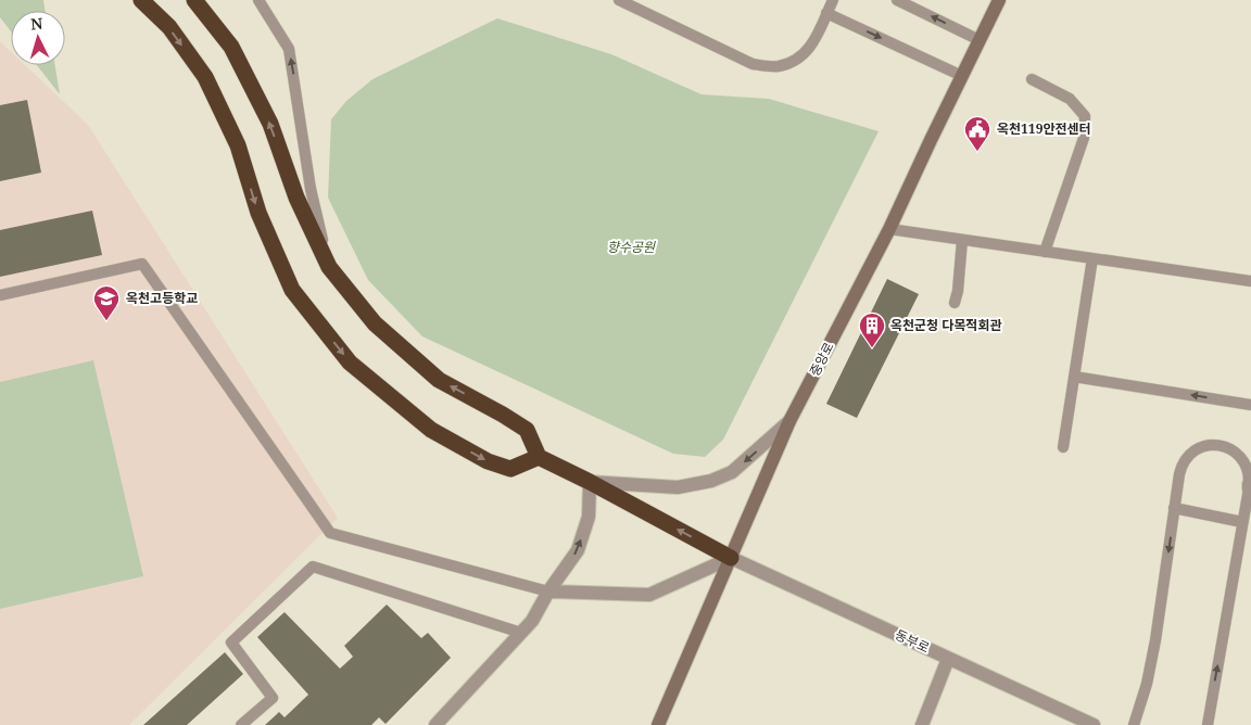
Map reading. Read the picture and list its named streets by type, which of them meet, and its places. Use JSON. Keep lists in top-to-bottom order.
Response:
{
  "streets": {
    "main road": ["중앙로"],
    "street": ["동부로"]
  },
  "crossings": [
    ["중앙로", "동부로"]
  ],
  "parks": ["향수공원"],
  "places": {
    "public building": ["옥천119안전센터"],
    "school or university": ["옥천고등학교"],
    "building": ["옥천군청 다목적회관"]
  },
  "north": "top"
}
